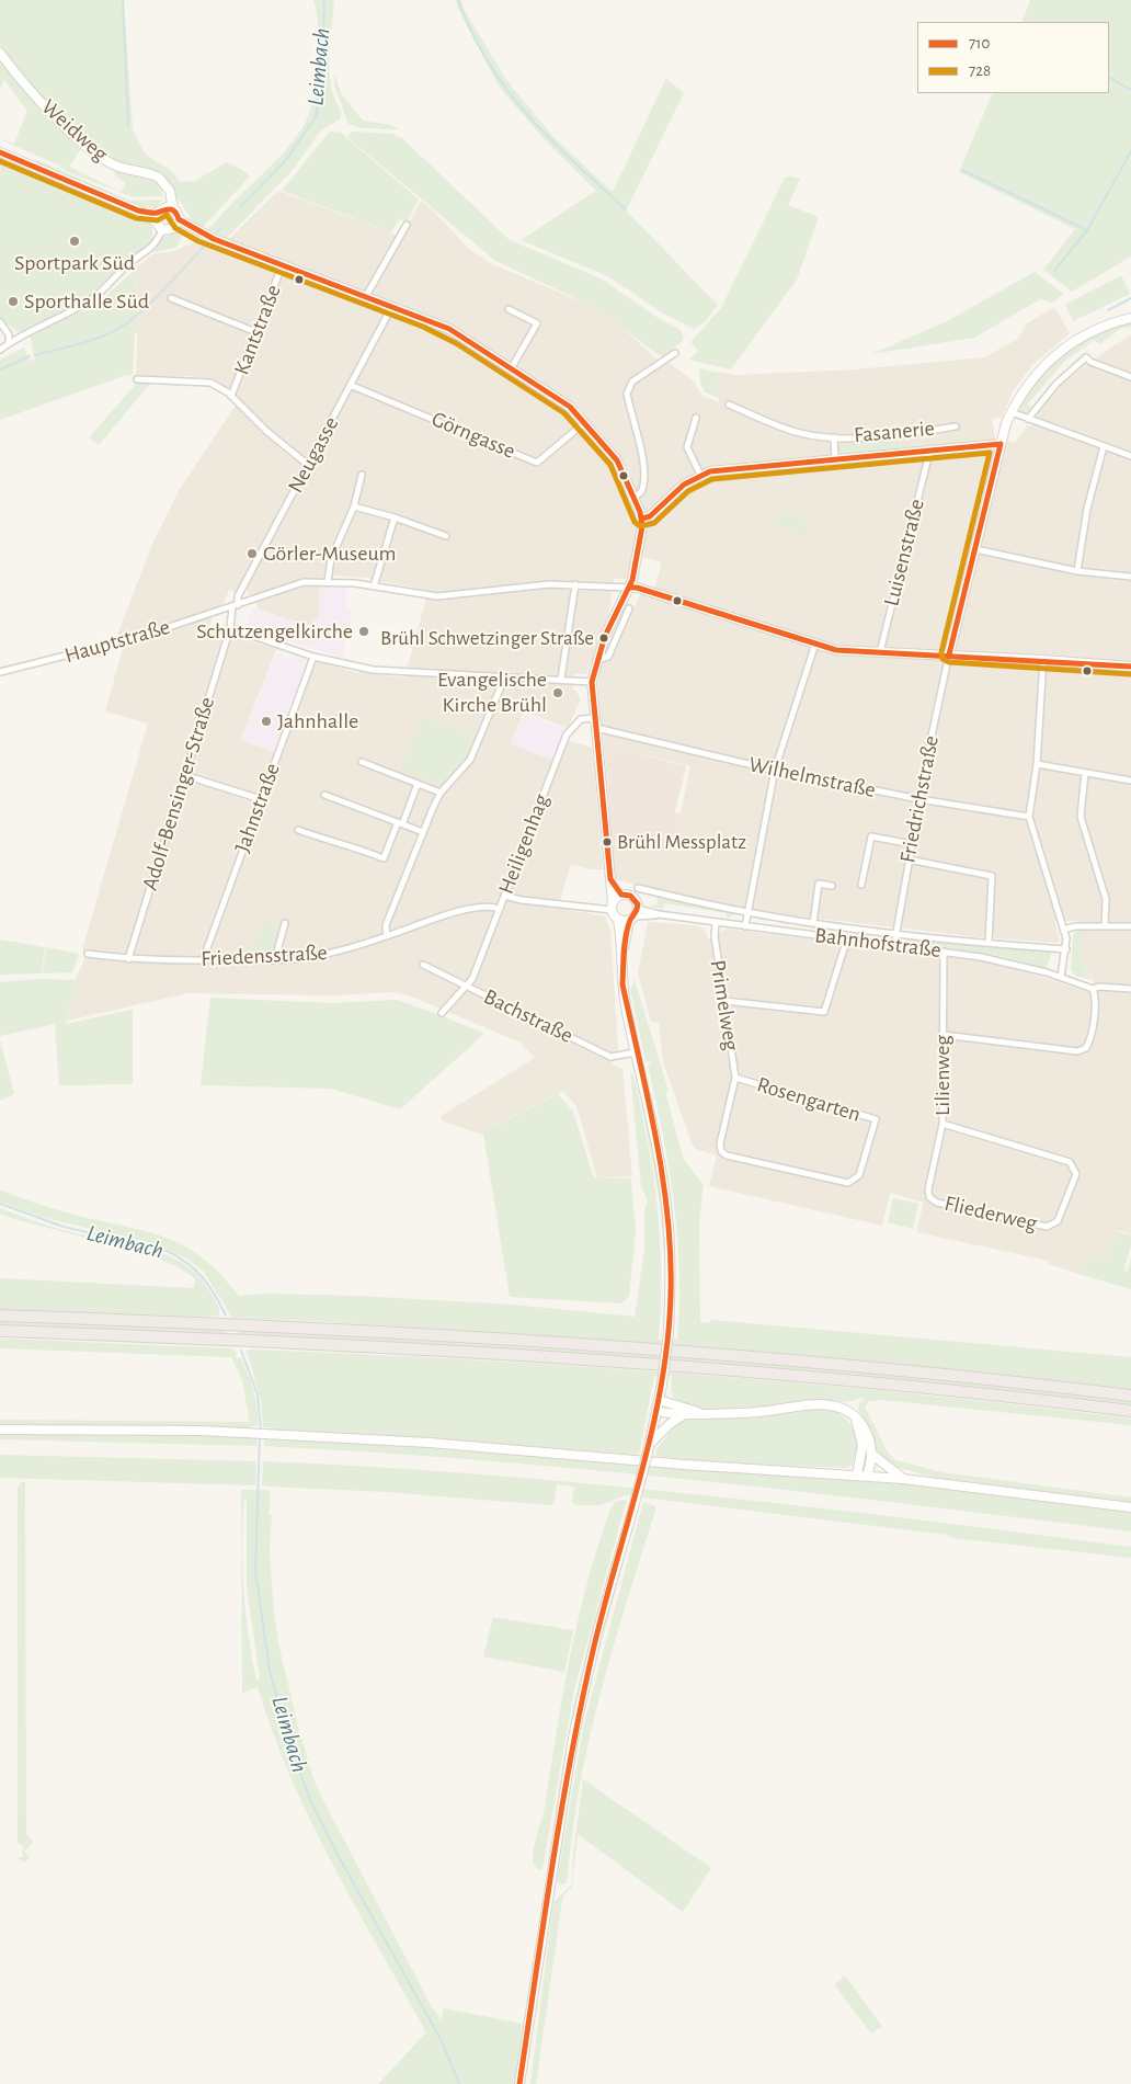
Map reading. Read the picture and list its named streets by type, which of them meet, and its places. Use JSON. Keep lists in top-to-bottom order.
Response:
{
  "streets": {
    "main road": ["Weidweg"],
    "street": [
      "Kantstraße",
      "Fasanerie",
      "Görngasse",
      "Neugasse",
      "Luisenstraße",
      "Hauptstraße",
      "Wilhelmstraße",
      "Adolf-Bensinger-Straße",
      "Friedrichstraße",
      "Jahnstraße",
      "Heiligenhag",
      "Bahnhofstraße",
      "Friedensstraße",
      "Primelweg",
      "Bachstraße",
      "Lilienweg",
      "Rosengarten",
      "Fliederweg"
    ]
  },
  "crossings": [
    ["Görngasse", "Neugasse"],
    ["Neugasse", "Hauptstraße"],
    ["Neugasse", "Adolf-Bensinger-Straße"],
    ["Wilhelmstraße", "Friedrichstraße"],
    ["Adolf-Bensinger-Straße", "Friedensstraße"],
    ["Friedrichstraße", "Bahnhofstraße"],
    ["Jahnstraße", "Friedensstraße"],
    ["Heiligenhag", "Friedensstraße"],
    ["Heiligenhag", "Bachstraße"],
    ["Bahnhofstraße", "Primelweg"],
    ["Bahnhofstraße", "Lilienweg"],
    ["Primelweg", "Rosengarten"],
    ["Lilienweg", "Fliederweg"]
  ],
  "water": ["Leimbach"],
  "places": [
    "Sportpark Süd",
    "Sporthalle Süd",
    "Görler-Museum",
    "Schutzengelkirche",
    "Brühl Schwetzinger Straße",
    "Evangelische Kirche Brühl",
    "Jahnhalle",
    "Brühl Messplatz"
  ],
  "lines": ["transit line 710", "transit line 728"],
  "legend": ["710", "728"]
}
